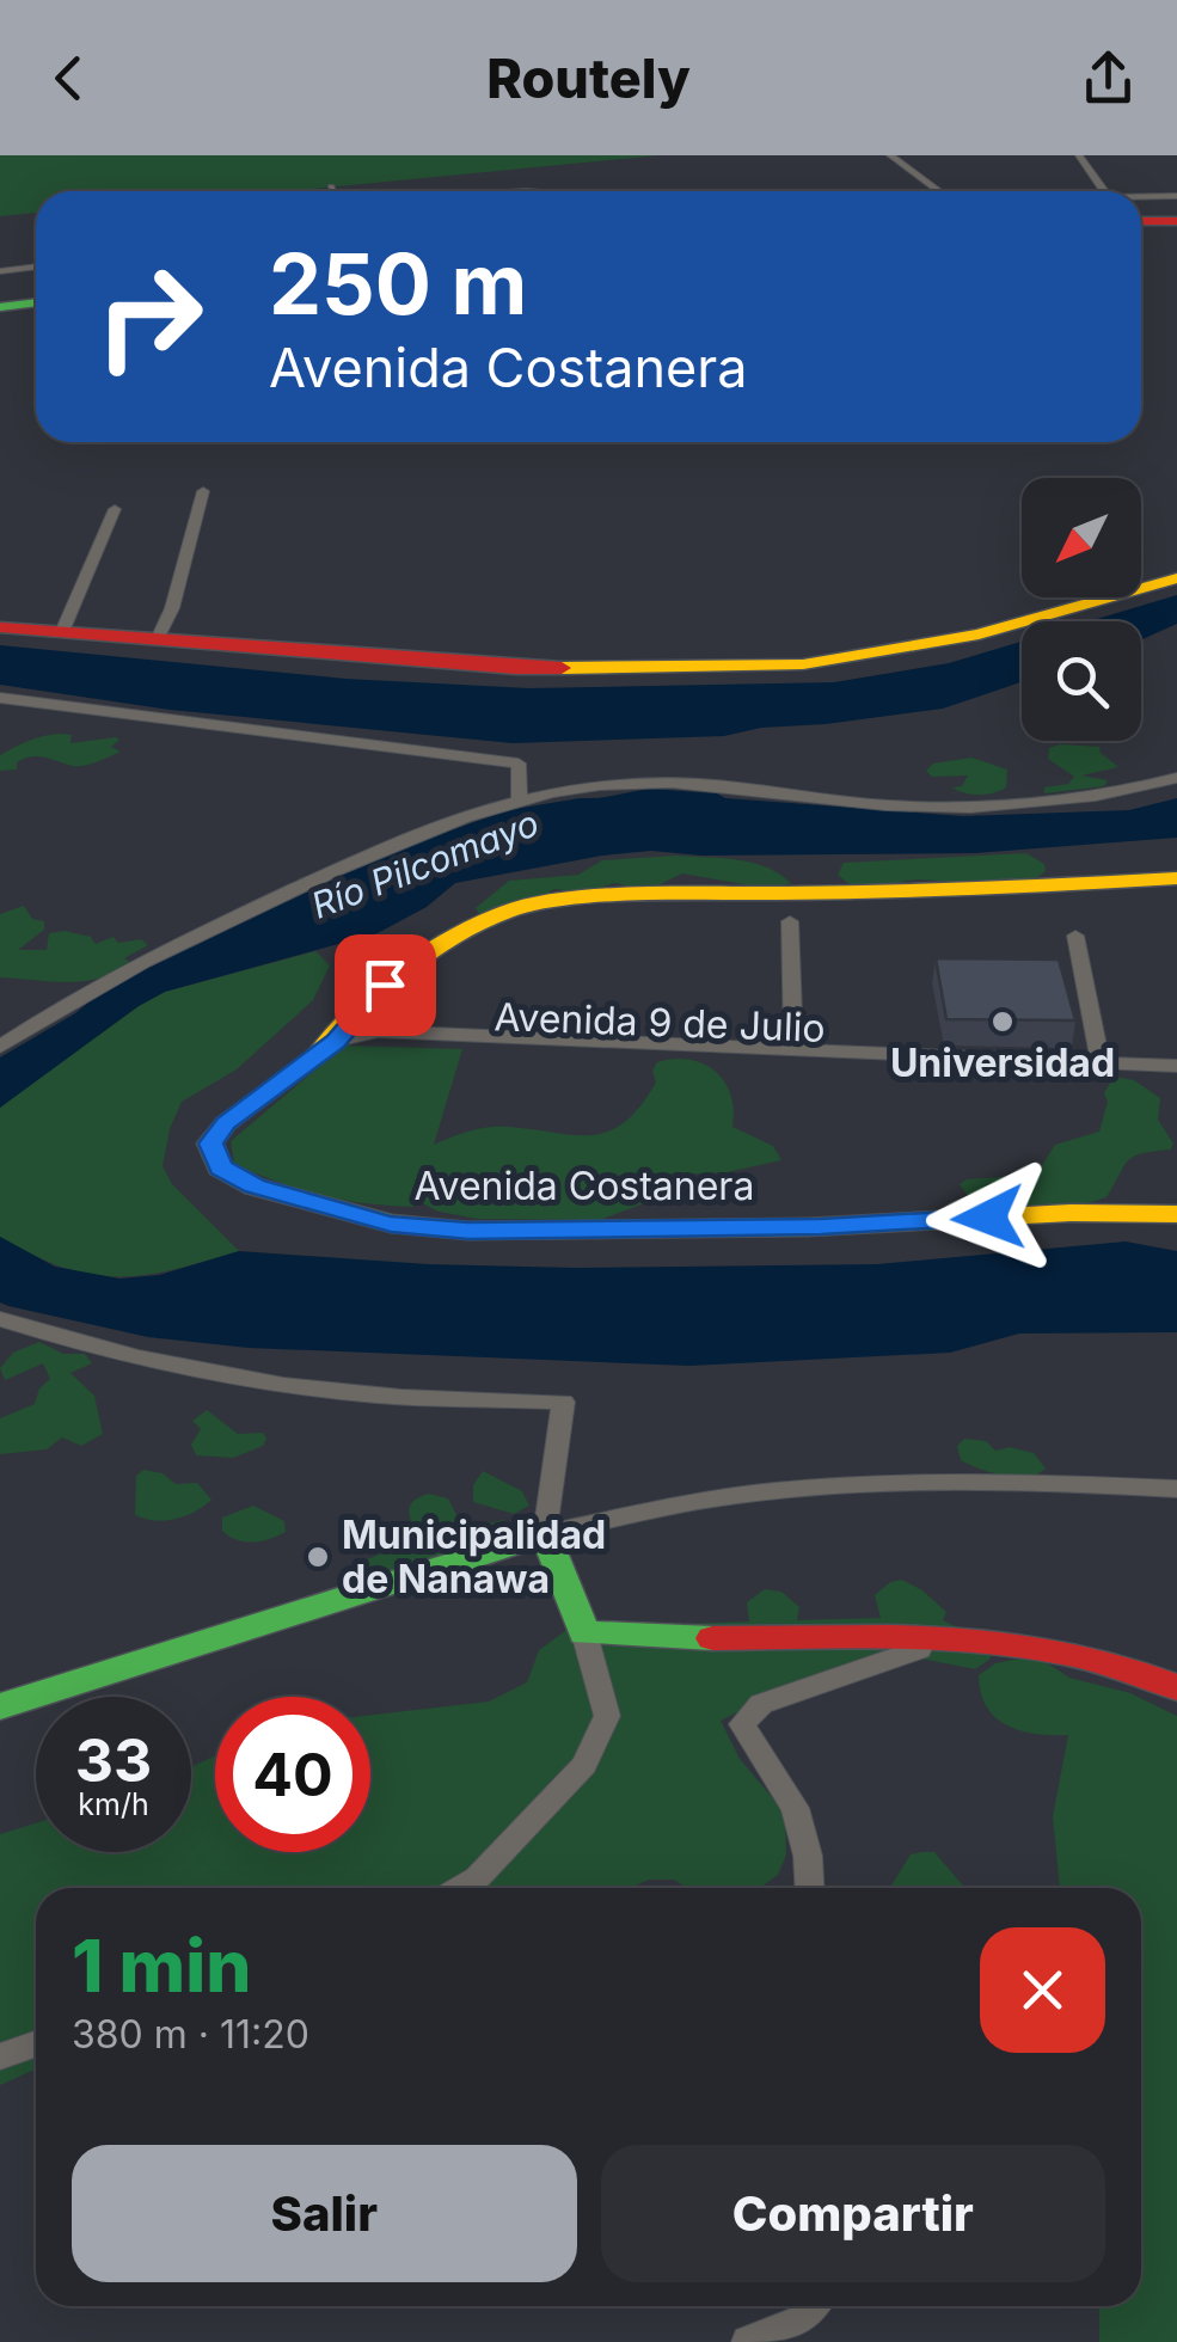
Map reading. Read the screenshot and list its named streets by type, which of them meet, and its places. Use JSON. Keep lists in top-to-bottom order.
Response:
{
  "streets": {
    "street": ["Avenida 9 de Julio", "Avenida Costanera"]
  },
  "crossings": [
    ["Avenida 9 de Julio", "Avenida Costanera"]
  ],
  "water": ["Río Pilcomayo"],
  "places": ["Universidad", "Municipalidad de Nanawa"],
  "north": "bottom left",
  "page": {
    "header": "Routely",
    "turn": ["250 m", "Avenida Costanera"],
    "speed": "33 km/h",
    "limit": "40",
    "heading": ["1 min", "380 m · 11:20"],
    "buttons": ["Salir", "Compartir"]
  }
}
